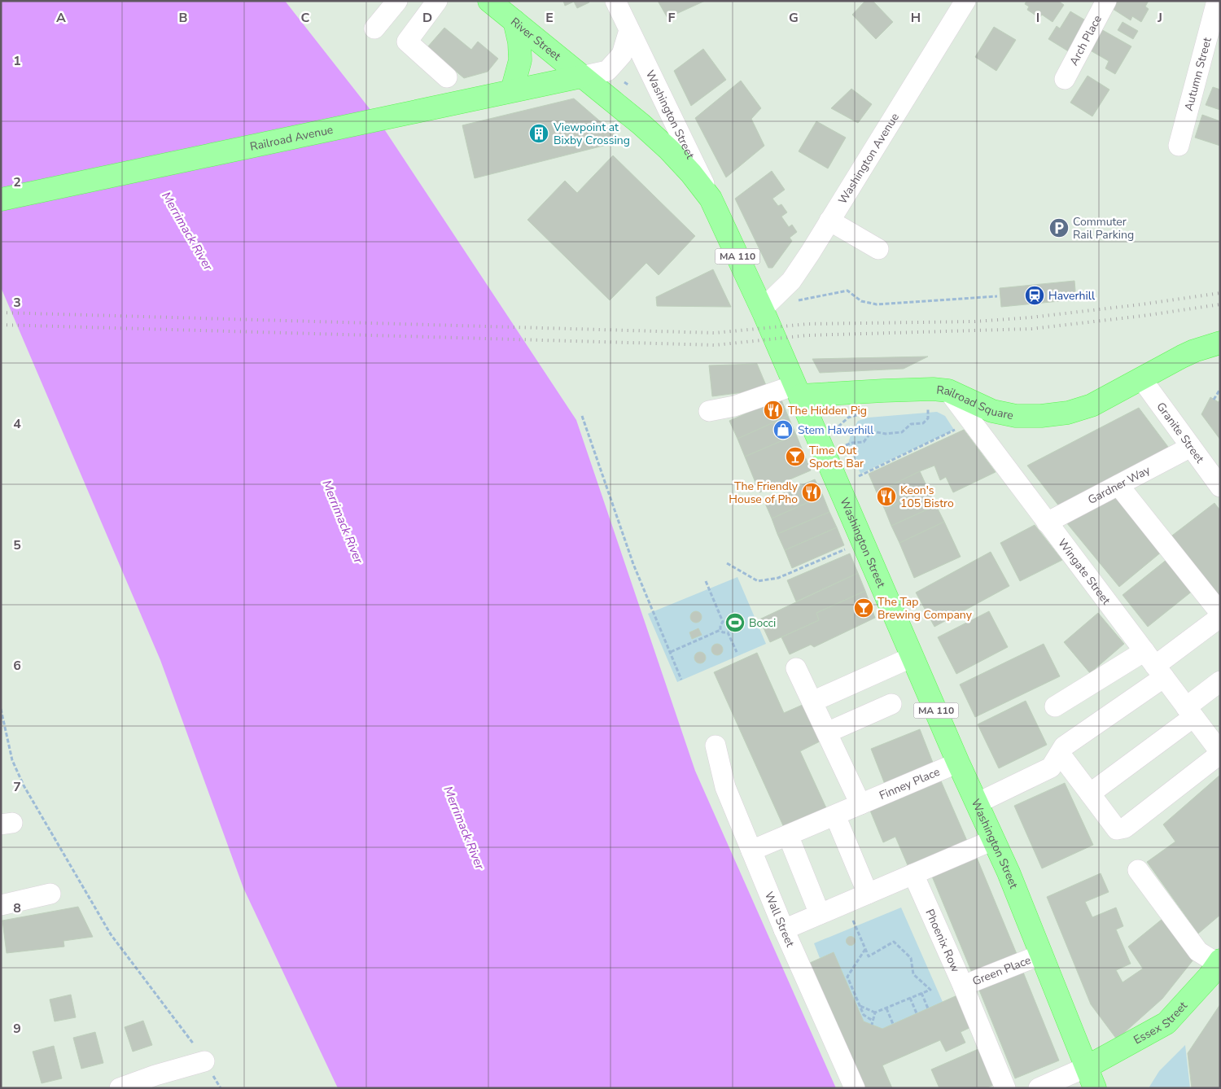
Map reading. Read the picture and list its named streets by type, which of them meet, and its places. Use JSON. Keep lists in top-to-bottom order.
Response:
{
  "streets": {
    "main road": [
      "River Street",
      "Washington Street",
      "Railroad Avenue",
      "MA 110",
      "Railroad Square",
      "Essex Street"
    ],
    "street": [
      "Arch Place",
      "Autumn Street",
      "Washington Avenue",
      "Granite Street",
      "Gardner Way",
      "Wingate Street",
      "Finney Place",
      "Wall Street",
      "Phoenix Row",
      "Green Place"
    ]
  },
  "crossings": [
    ["River Street", "Washington Street"],
    ["River Street", "Railroad Avenue"],
    ["Washington Street", "Railroad Avenue"],
    ["Washington Street", "Washington Avenue"],
    ["Washington Street", "MA 110"],
    ["Washington Street", "Railroad Square"],
    ["Washington Street", "Finney Place"],
    ["Washington Street", "Green Place"],
    ["Washington Street", "Essex Street"],
    ["MA 110", "Essex Street"],
    ["Railroad Square", "Granite Street"],
    ["Railroad Square", "Wingate Street"],
    ["Granite Street", "Gardner Way"],
    ["Gardner Way", "Wingate Street"],
    ["Finney Place", "Wall Street"],
    ["Phoenix Row", "Green Place"]
  ],
  "water": ["Merrimack River"],
  "places": {
    "building": ["Viewpoint at Bixby Crossing"],
    "parking": ["Commuter Rail Parking"],
    "station": ["Haverhill"],
    "restaurant": ["The Hidden Pig", "The Friendly House of Pho", "Keon's 105 Bistro"],
    "shop": ["Stem Haverhill"],
    "bar": ["Time Out Sports Bar", "The Tap Brewing Company"],
    "sports": ["Bocci"]
  },
  "grid": {
    "columns": [
      "A",
      "B",
      "C",
      "D",
      "E",
      "F",
      "G",
      "H",
      "I",
      "J"
    ],
    "rows": [
      "1",
      "2",
      "3",
      "4",
      "5",
      "6",
      "7",
      "8",
      "9"
    ]
  }
}
